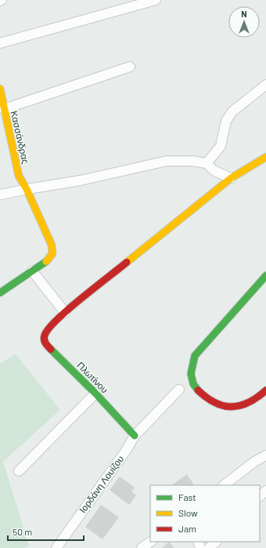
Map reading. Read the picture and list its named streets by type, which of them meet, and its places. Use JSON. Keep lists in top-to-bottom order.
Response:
{
  "streets": {
    "street": ["Κασσάνδρας", "Πλωτίνου", "Ιορδάνη Λουίζου"]
  },
  "crossings": [
    ["Πλωτίνου", "Ιορδάνη Λουίζου"]
  ],
  "legend": ["Fast", "Slow", "Jam"],
  "scale_bar": "50 m",
  "north": "top"
}
